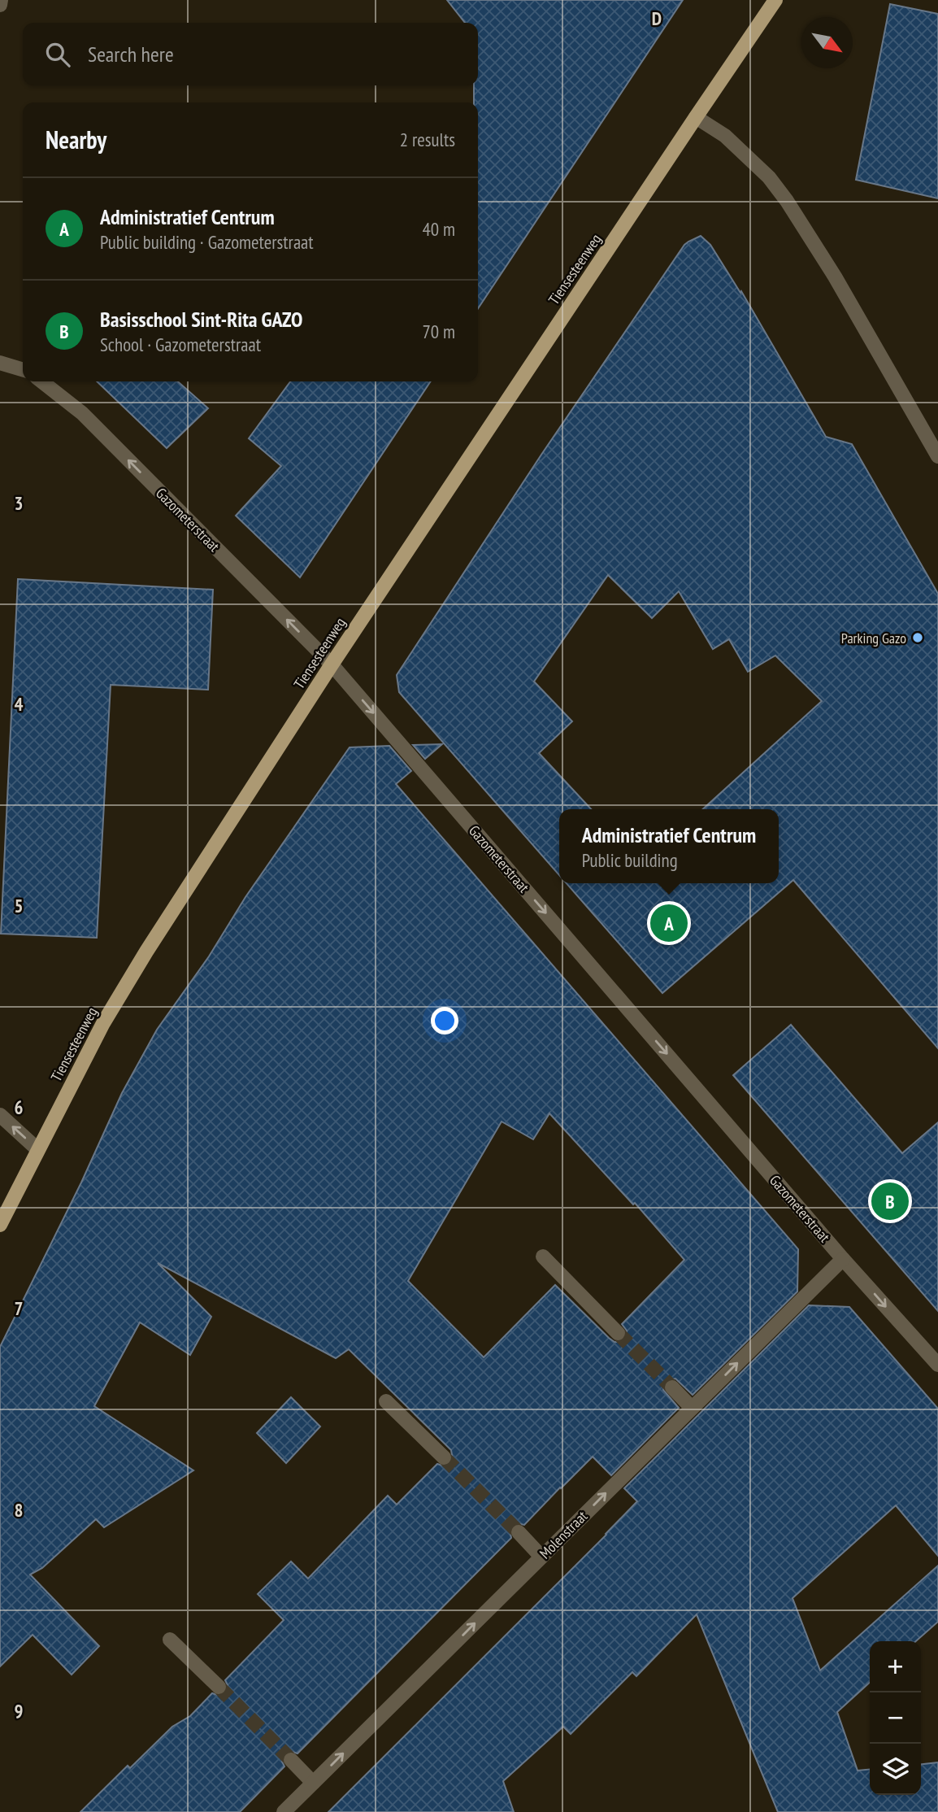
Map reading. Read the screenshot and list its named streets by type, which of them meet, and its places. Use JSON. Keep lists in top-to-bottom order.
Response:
{
  "streets": {
    "main road": ["Tiensesteenweg"],
    "street": ["Gazometerstraat", "Molenstraat"]
  },
  "crossings": [
    ["Tiensesteenweg", "Gazometerstraat"],
    ["Gazometerstraat", "Molenstraat"]
  ],
  "one_way": ["Molenstraat"],
  "places": ["Parking Gazo"],
  "north": "bottom right",
  "page": {
    "search": "Search here",
    "heading": ["Nearby", "2 results"],
    "list": [
      {
        "mark": "A",
        "name": "Administratief Centrum",
        "note": "Public building · Gazometerstraat",
        "value": "40 m"
      },
      {
        "mark": "B",
        "name": "Basisschool Sint-Rita GAZO",
        "note": "School · Gazometerstraat",
        "value": "70 m"
      }
    ],
    "popup": ["Administratief Centrum", "Public building"],
    "pins": ["A", "B"],
    "map_buttons": ["+", "−"]
  },
  "grid": {
    "columns": ["D"],
    "rows": [
      "3",
      "4",
      "5",
      "6",
      "7",
      "8",
      "9"
    ]
  }
}
